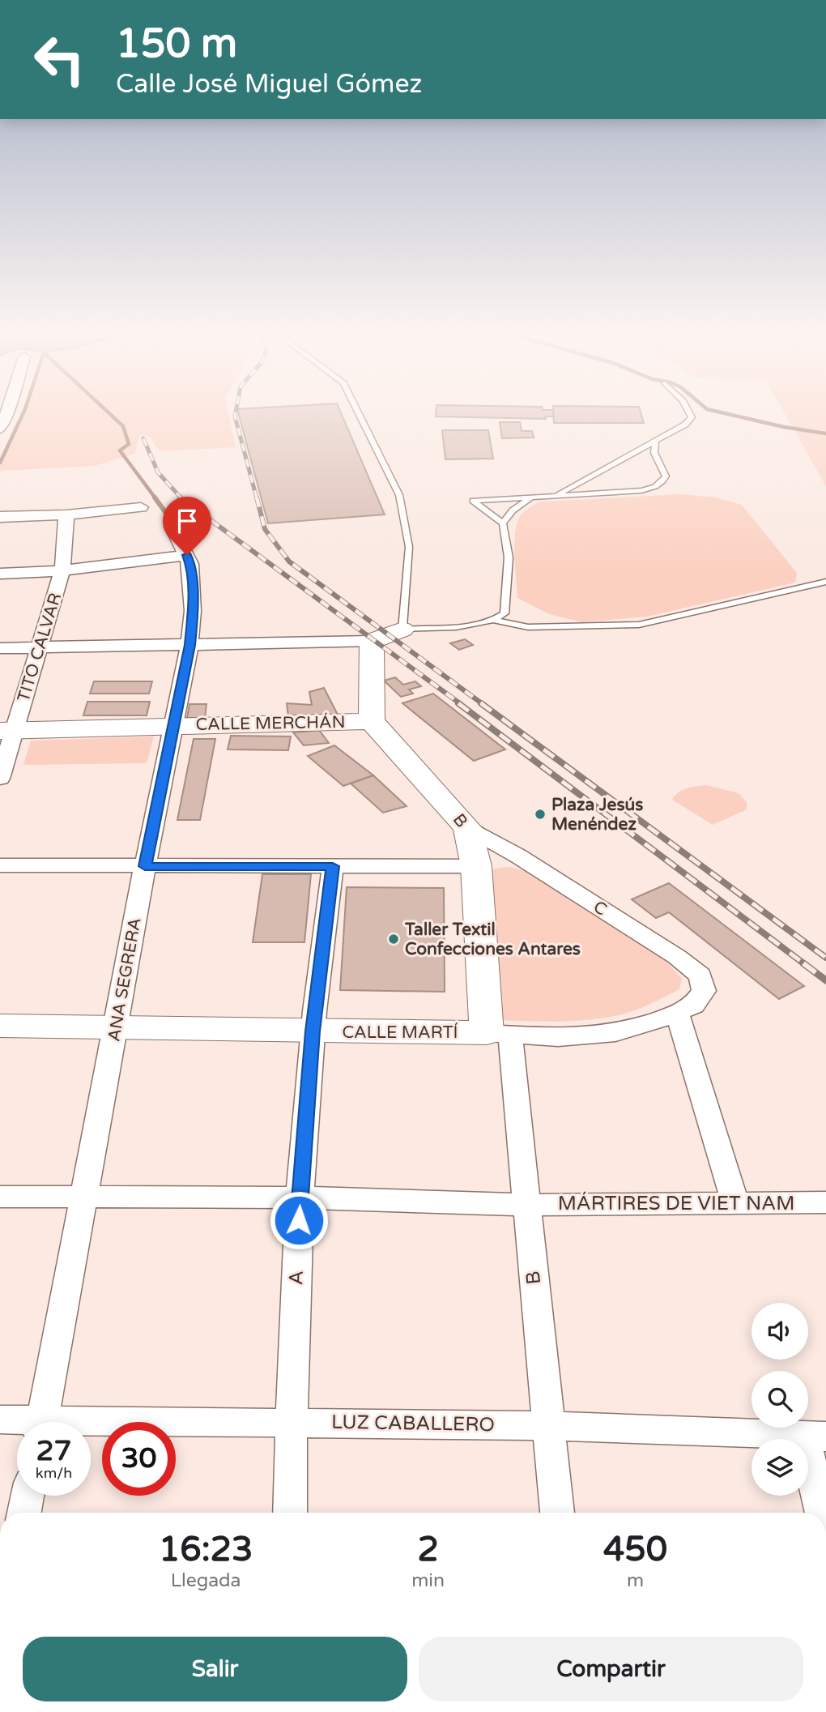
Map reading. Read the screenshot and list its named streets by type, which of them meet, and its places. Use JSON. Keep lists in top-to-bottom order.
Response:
{
  "streets": {
    "street": [
      "TITO CALVAR",
      "CALLE MERCHÁN",
      "B",
      "C",
      "ANA SEGRERA",
      "CALLE MARTÍ",
      "MÁRTIRES DE VIET NAM",
      "A",
      "LUZ CABALLERO"
    ]
  },
  "crossings": [
    ["TITO CALVAR", "CALLE MERCHÁN"],
    ["CALLE MERCHÁN", "B"],
    ["CALLE MERCHÁN", "ANA SEGRERA"],
    ["B", "C"],
    ["B", "CALLE MARTÍ"],
    ["B", "MÁRTIRES DE VIET NAM"],
    ["B", "LUZ CABALLERO"],
    ["C", "CALLE MARTÍ"],
    ["ANA SEGRERA", "CALLE MARTÍ"],
    ["ANA SEGRERA", "MÁRTIRES DE VIET NAM"],
    ["CALLE MARTÍ", "A"],
    ["MÁRTIRES DE VIET NAM", "A"],
    ["A", "LUZ CABALLERO"]
  ],
  "places": ["Plaza Jesús Menéndez", "Taller Textil Confecciones Antares"],
  "page": {
    "turn": ["150 m", "Calle José Miguel Gómez"],
    "speed": "27 km/h",
    "limit": "30",
    "eta": [
      "16:23",
      "Llegada",
      "2",
      "min",
      "450",
      "m"
    ],
    "buttons": ["Salir", "Compartir"]
  }
}
